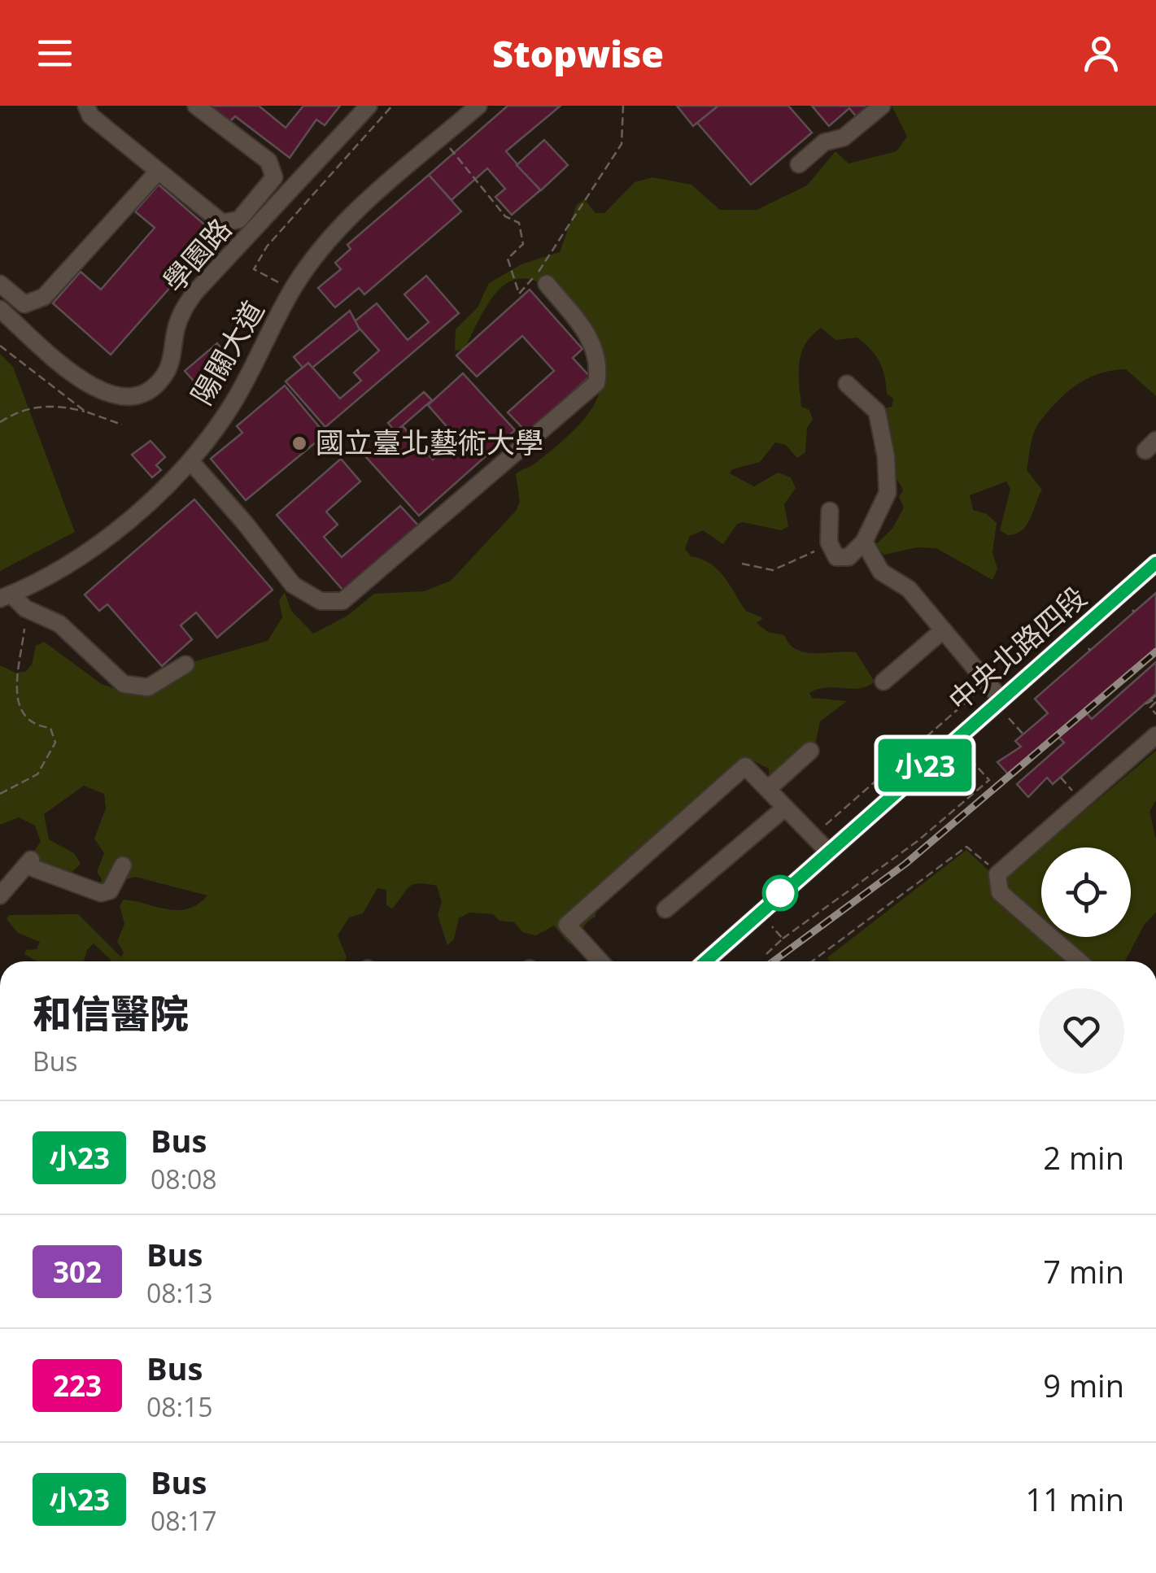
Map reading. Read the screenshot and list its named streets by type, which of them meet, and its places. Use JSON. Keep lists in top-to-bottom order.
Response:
{
  "streets": {
    "street": ["學園路", "陽關大道", "中央北路四段"]
  },
  "places": ["國立臺北藝術大學"],
  "lines": ["bus line 小23"],
  "page": {
    "header": "Stopwise",
    "on_map": "小23",
    "heading": ["和信醫院", "Bus"],
    "list": [
      {
        "mark": "小23",
        "name": "Bus",
        "note": "08:08",
        "value": "2 min"
      },
      {
        "mark": "302",
        "name": "Bus",
        "note": "08:13",
        "value": "7 min"
      },
      {
        "mark": "223",
        "name": "Bus",
        "note": "08:15",
        "value": "9 min"
      },
      {
        "mark": "小23",
        "name": "Bus",
        "note": "08:17",
        "value": "11 min"
      }
    ]
  }
}
